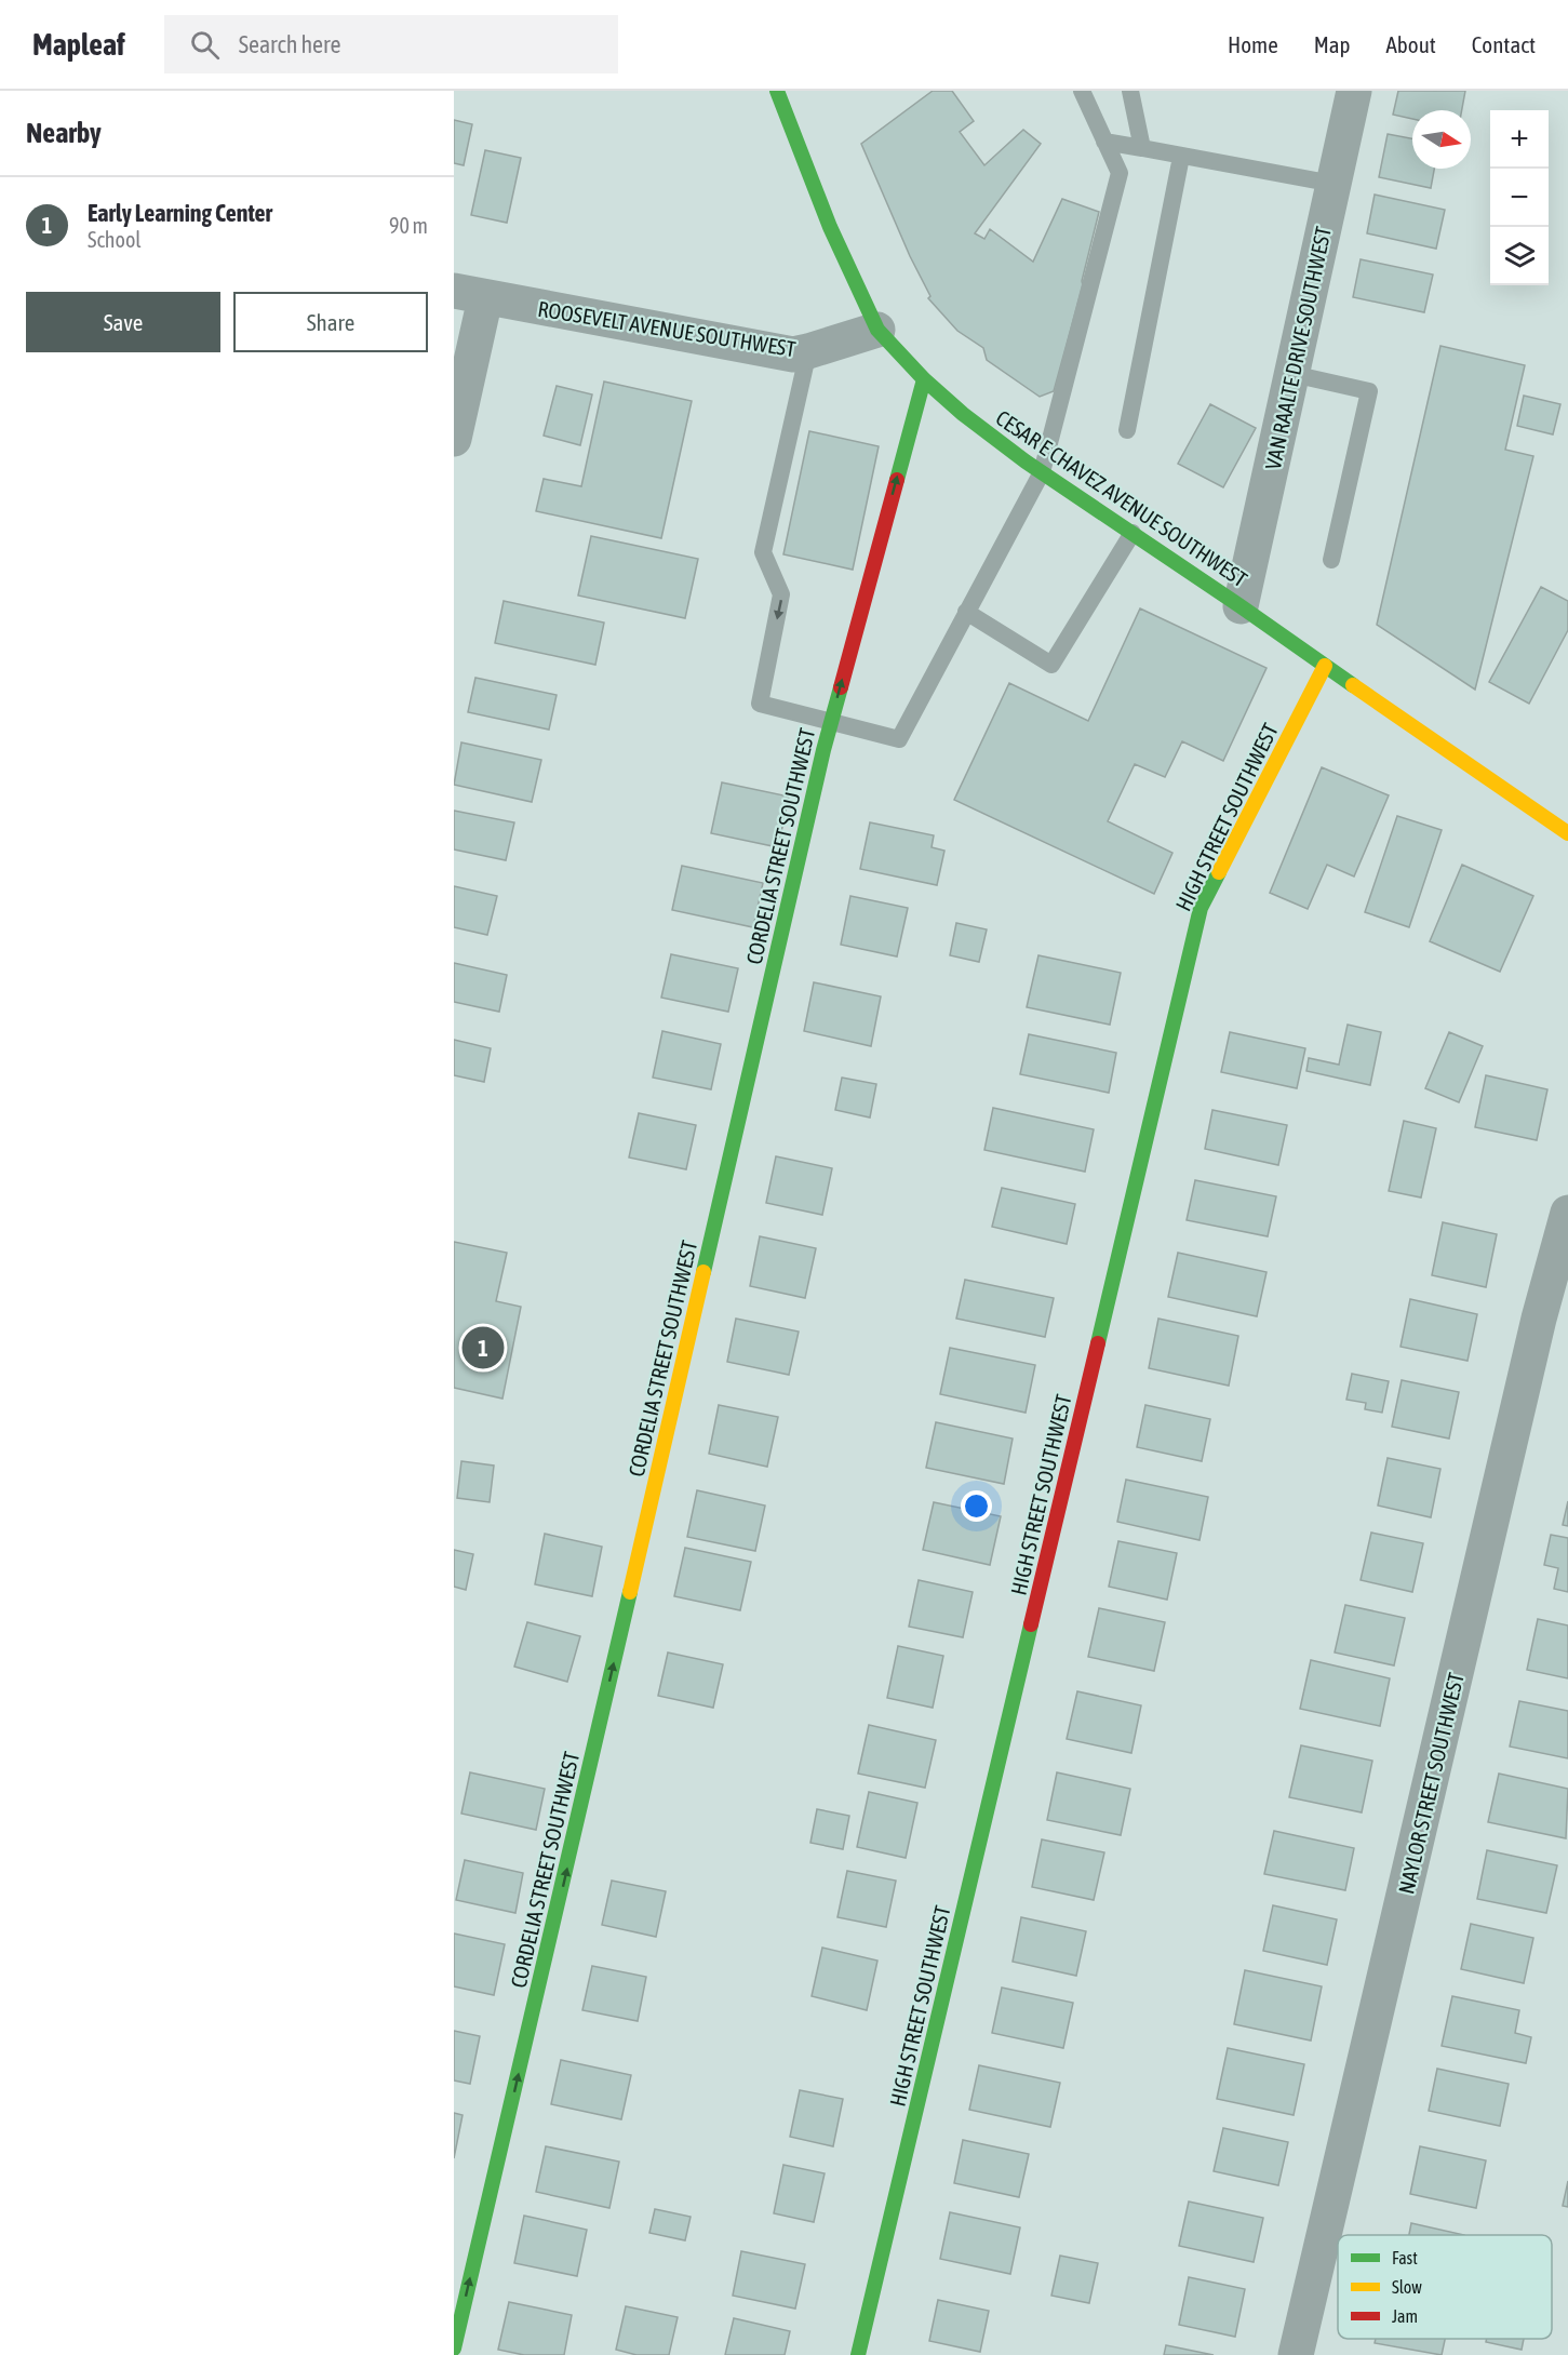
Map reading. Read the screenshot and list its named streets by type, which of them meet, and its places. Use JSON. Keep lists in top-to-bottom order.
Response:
{
  "streets": {
    "street": [
      "ROOSEVELT AVENUE SOUTHWEST",
      "VAN RAALTE DRIVE SOUTHWEST",
      "CESAR E CHAVEZ AVENUE SOUTHWEST",
      "HIGH STREET SOUTHWEST",
      "CORDELIA STREET SOUTHWEST",
      "NAYLOR STREET SOUTHWEST"
    ]
  },
  "crossings": [
    ["ROOSEVELT AVENUE SOUTHWEST", "CESAR E CHAVEZ AVENUE SOUTHWEST"],
    ["VAN RAALTE DRIVE SOUTHWEST", "CESAR E CHAVEZ AVENUE SOUTHWEST"],
    ["CESAR E CHAVEZ AVENUE SOUTHWEST", "HIGH STREET SOUTHWEST"],
    ["CESAR E CHAVEZ AVENUE SOUTHWEST", "CORDELIA STREET SOUTHWEST"]
  ],
  "one_way": ["CORDELIA STREET SOUTHWEST"],
  "legend": ["Fast", "Slow", "Jam"],
  "north": "right",
  "page": {
    "header": "Mapleaf",
    "search": "Search here",
    "nav": [
      "Home",
      "Map",
      "About",
      "Contact"
    ],
    "heading": "Nearby",
    "map_buttons": ["+", "−"],
    "list": [
      {
        "mark": "1",
        "name": "Early Learning Center",
        "note": "School",
        "value": "90 m"
      }
    ],
    "buttons": ["Save", "Share"],
    "pins": "1"
  }
}
